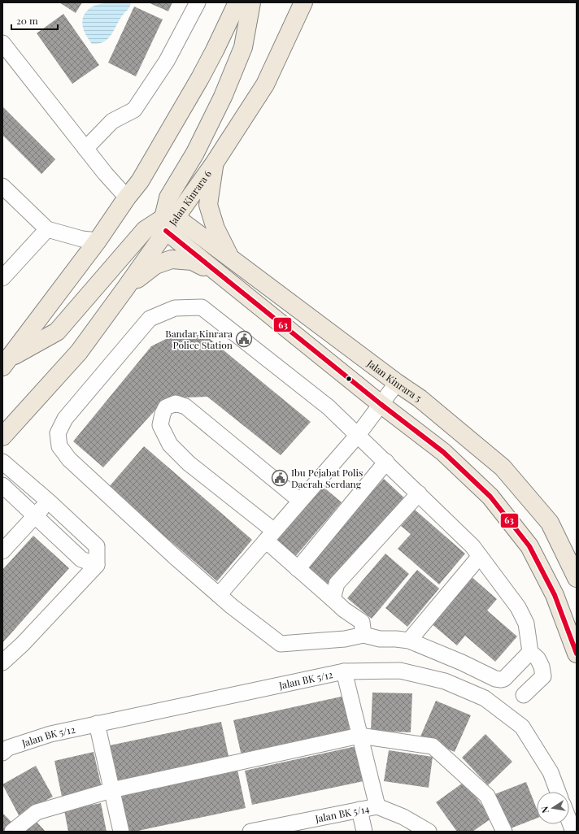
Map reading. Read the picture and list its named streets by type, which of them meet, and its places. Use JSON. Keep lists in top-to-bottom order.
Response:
{
  "streets": {
    "main road": ["Jalan Kinrara 6", "Jalan Kinrara 5"],
    "street": ["Jalan BK 5/12", "Jalan BK 5/14"]
  },
  "crossings": [
    ["Jalan Kinrara 6", "Jalan Kinrara 5"]
  ],
  "places": {
    "public building": ["Bandar Kinrara Police Station", "Ibu Pejabat Polis Daerah Serdang"]
  },
  "lines": ["transit line 63"],
  "scale_bar": "20 m",
  "north": "left"
}
